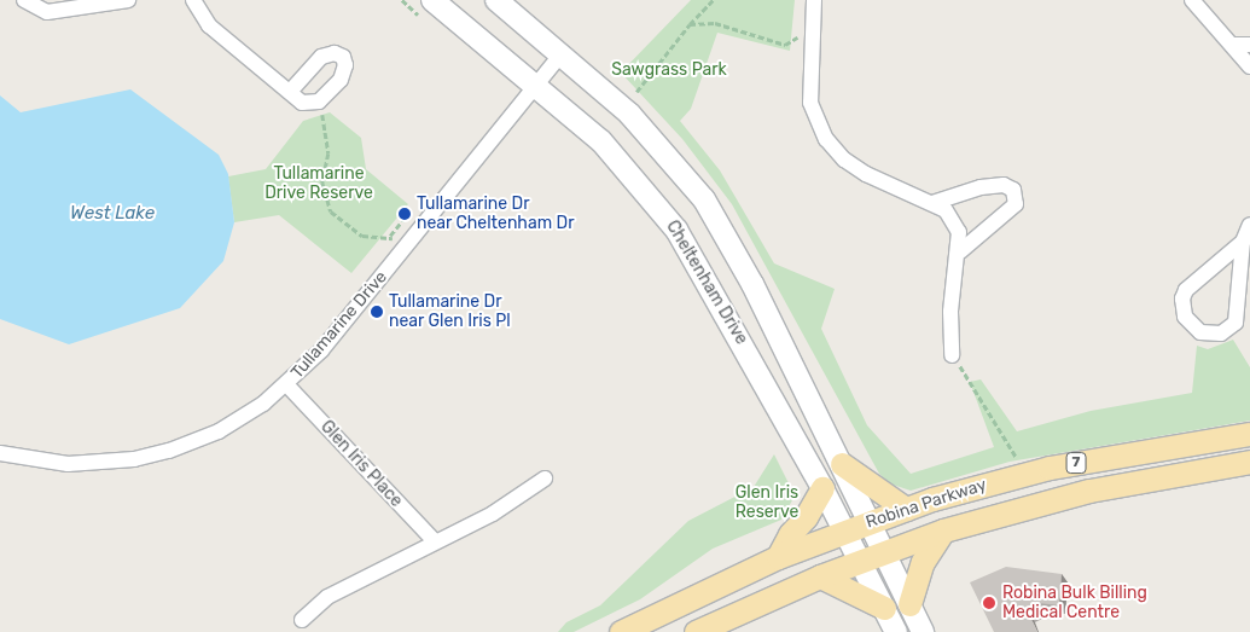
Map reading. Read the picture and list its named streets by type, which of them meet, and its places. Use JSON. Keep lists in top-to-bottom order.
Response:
{
  "streets": {
    "main road": ["Cheltenham Drive", "7", "Robina Parkway"],
    "street": ["Tullamarine Drive", "Glen Iris Place"]
  },
  "crossings": [
    ["Cheltenham Drive", "Tullamarine Drive"],
    ["Cheltenham Drive", "Robina Parkway"],
    ["Tullamarine Drive", "Glen Iris Place"]
  ],
  "water": ["West Lake"],
  "parks": ["Sawgrass Park", "Tullamarine Drive Reserve", "Glen Iris Reserve"],
  "places": ["Tullamarine Dr near Cheltenham Dr", "Tullamarine Dr near Glen Iris Pl", "Robina Bulk Billing Medical Centre"]
}
